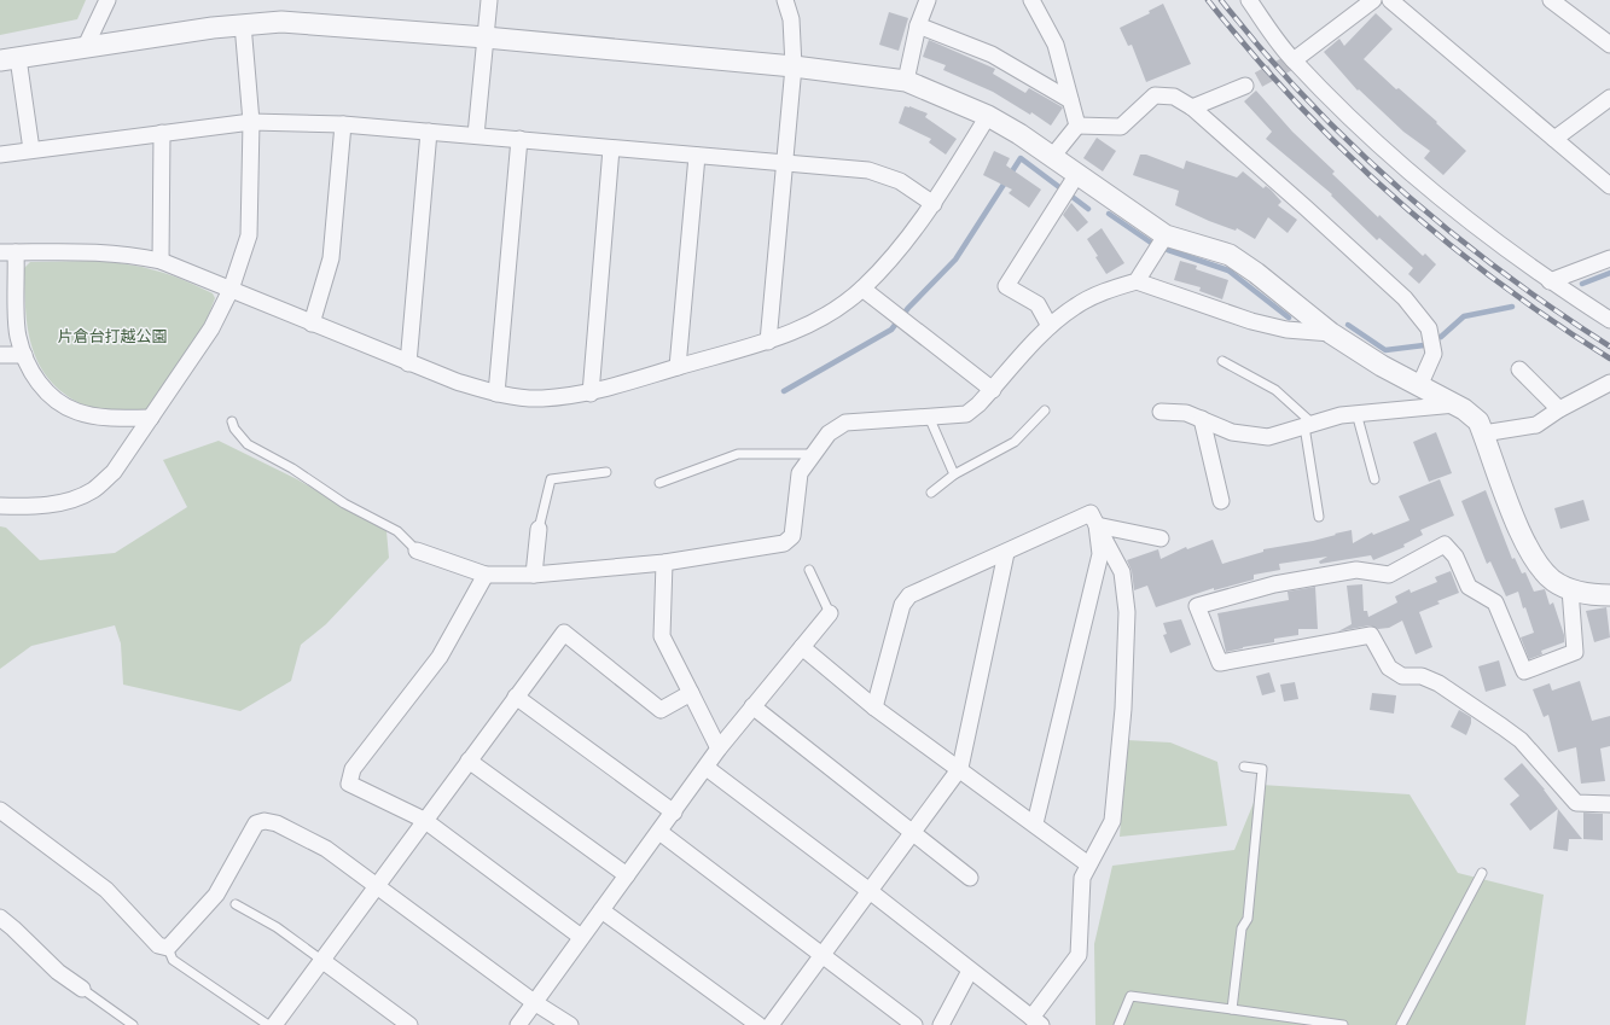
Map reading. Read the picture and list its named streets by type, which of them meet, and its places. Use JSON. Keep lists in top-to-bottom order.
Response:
{
  "parks": ["片倉台打越公園"]
}
